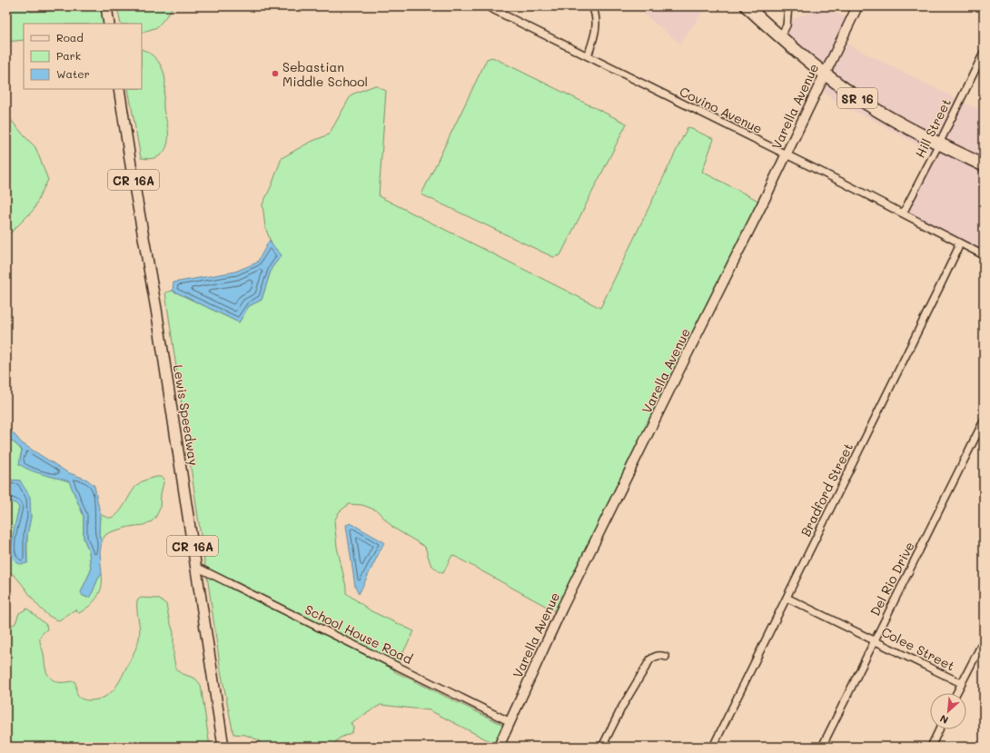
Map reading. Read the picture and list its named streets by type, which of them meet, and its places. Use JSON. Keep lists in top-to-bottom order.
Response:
{
  "streets": {
    "highway": ["SR 16"],
    "main road": ["CR 16A", "Lewis Speedway"],
    "street": [
      "Varella Avenue",
      "Covino Avenue",
      "Hill Street",
      "Bradford Street",
      "Del Rio Drive",
      "School House Road",
      "Colee Street"
    ]
  },
  "crossings": [
    ["SR 16", "Varella Avenue"],
    ["SR 16", "Hill Street"],
    ["Varella Avenue", "Covino Avenue"],
    ["Varella Avenue", "School House Road"],
    ["Covino Avenue", "Hill Street"],
    ["Covino Avenue", "Bradford Street"],
    ["Lewis Speedway", "School House Road"],
    ["Bradford Street", "Colee Street"],
    ["Del Rio Drive", "Colee Street"]
  ],
  "places": ["Sebastian Middle School"],
  "legend": ["Road", "Park", "Water"],
  "north": "bottom left"
}
